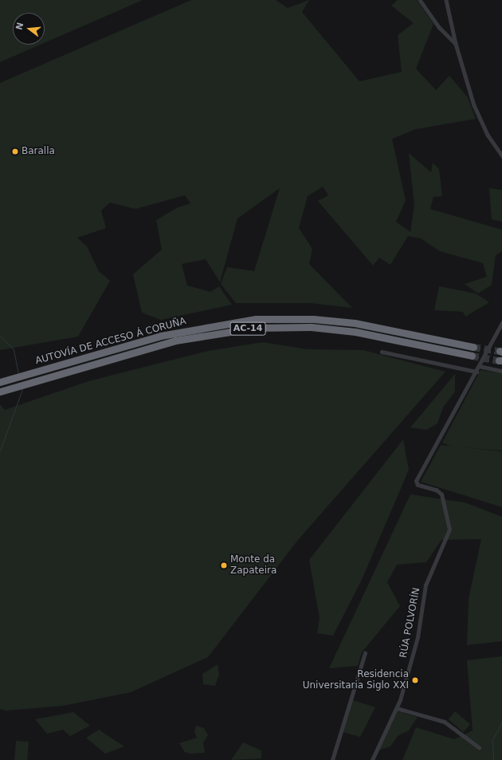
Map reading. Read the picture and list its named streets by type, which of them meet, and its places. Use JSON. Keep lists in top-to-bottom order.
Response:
{
  "streets": {
    "highway": ["AC-14", "AUTOVÍA DE ACCESO Á CORUÑA"],
    "street": ["RÚA POLVORÍN"]
  },
  "places": ["Baralla", "Monte da Zapateira", "Residencia Universitaria Siglo XXI"],
  "north": "left"
}
